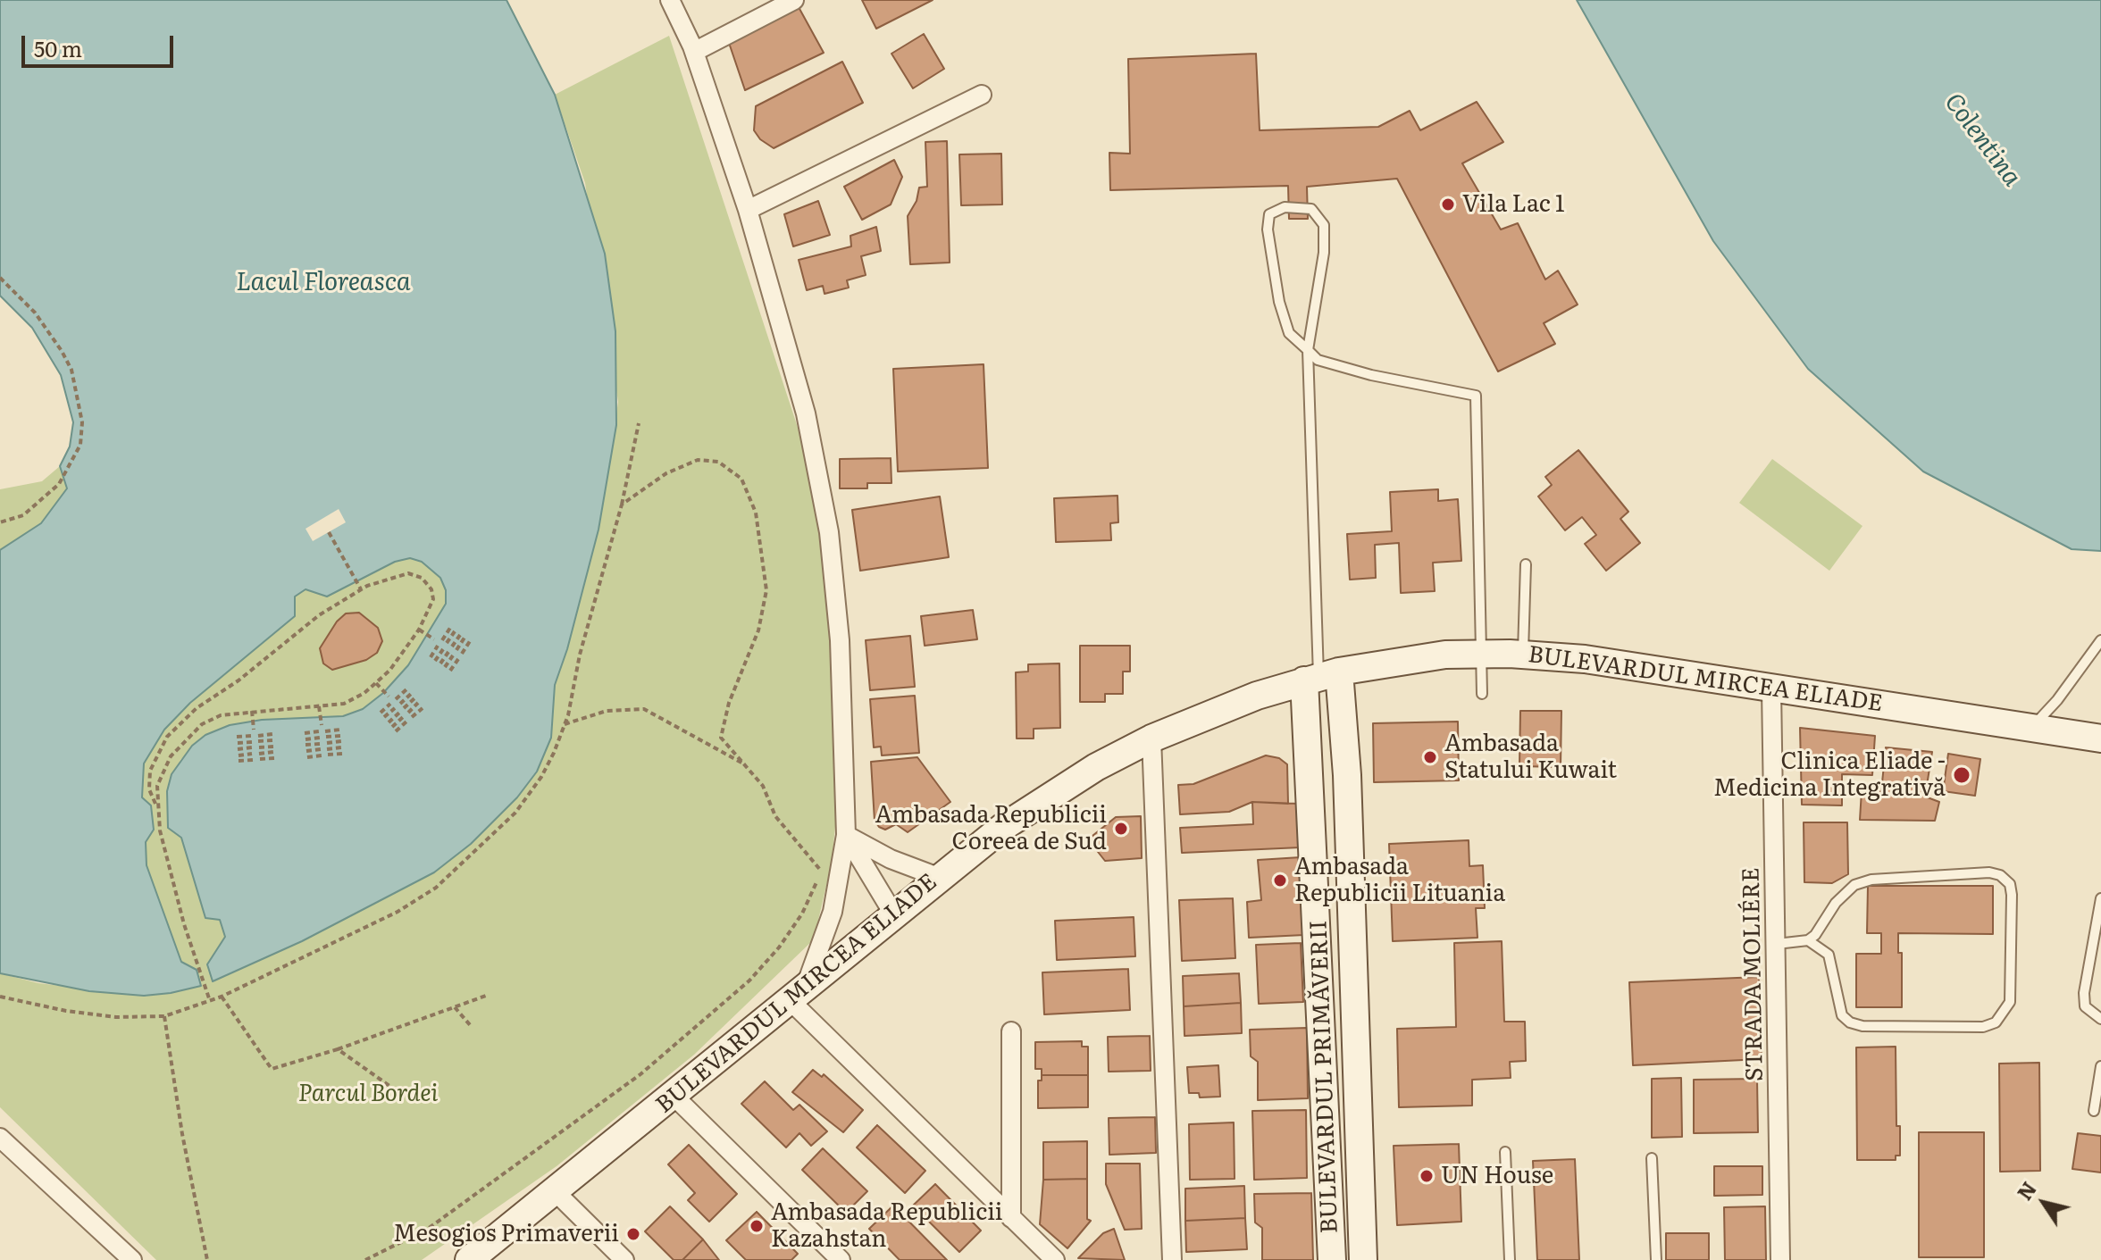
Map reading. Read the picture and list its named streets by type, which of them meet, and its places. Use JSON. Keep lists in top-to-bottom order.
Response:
{
  "streets": {
    "street": ["BULEVARDUL MIRCEA ELIADE", "STRADA MOLIÉRE", "BULEVARDUL PRIMĂVERII"]
  },
  "crossings": [
    ["BULEVARDUL MIRCEA ELIADE", "STRADA MOLIÉRE"],
    ["BULEVARDUL MIRCEA ELIADE", "BULEVARDUL PRIMĂVERII"]
  ],
  "water": ["Colentina", "Lacul Floreasca"],
  "parks": ["Parcul Bordei"],
  "places": [
    "Vila Lac 1",
    "Ambasada Statului Kuwait",
    "Clinica Eliade - Medicina Integrativă",
    "Ambasada Republicii Coreea de Sud",
    "Ambasada Republicii Lituania",
    "UN House",
    "Ambasada Republicii Kazahstan",
    "Mesogios Primaverii"
  ],
  "scale_bar": "50 m",
  "north": "top left"
}
